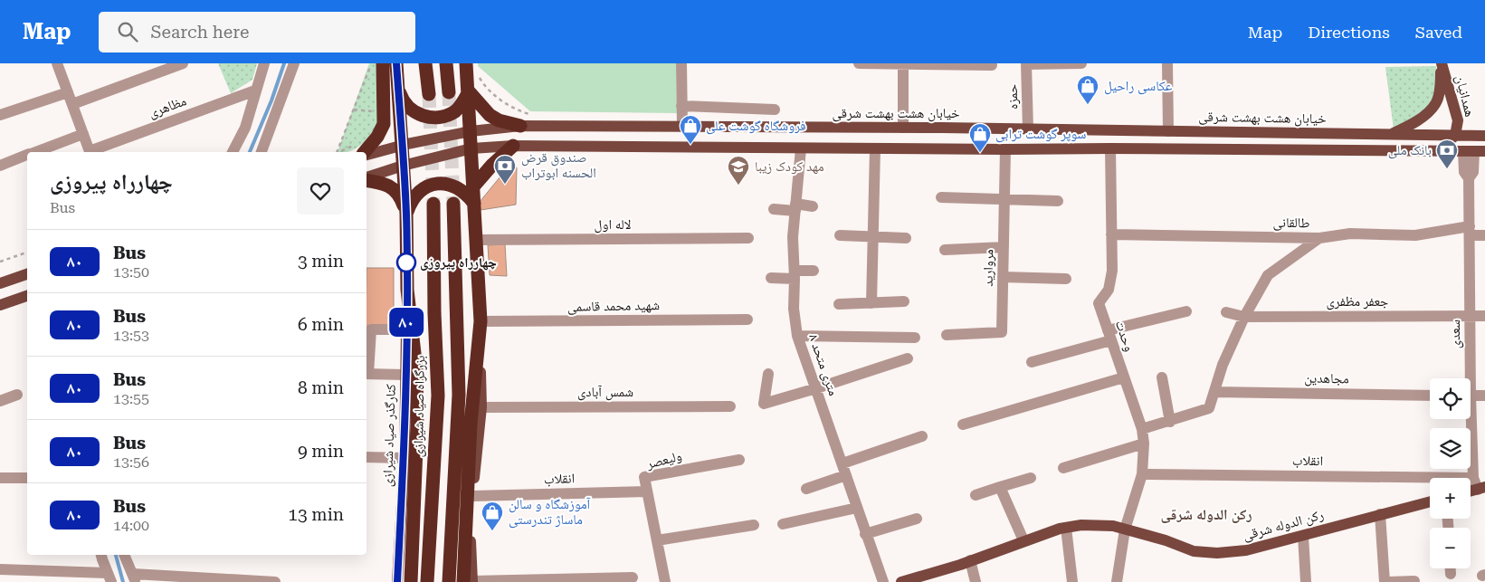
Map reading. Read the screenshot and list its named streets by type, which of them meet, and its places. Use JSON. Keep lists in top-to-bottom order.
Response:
{
  "streets": {
    "highway": ["بزرگراه صیاد شیرازی"],
    "main road": [
      "همدانیان",
      "خیابان هشت بهشت شرقی",
      "کنارگذر صیاد شیرازی",
      "رکن الدوله شرقی"
    ],
    "street": [
      "حمزه",
      "مظاهری",
      "طالقانی",
      "لاله اول",
      "مروارید",
      "جعفر مظفری",
      "شهید محمد قاسمی",
      "سعدی",
      "وحدت",
      "۸ متری متحد",
      "مجاهدین",
      "شمس آبادی",
      "ولیعصر",
      "انقلاب"
    ]
  },
  "crossings": [
    ["همدانیان", "خیابان هشت بهشت شرقی"],
    ["حمزه", "خیابان هشت بهشت شرقی"],
    ["طالقانی", "سعدی"],
    ["طالقانی", "وحدت"],
    ["جعفر مظفری", "سعدی"],
    ["سعدی", "انقلاب"],
    ["وحدت", "انقلاب"],
    ["وحدت", "رکن الدوله شرقی"],
    ["ولیعصر", "انقلاب"]
  ],
  "districts": ["رکن الدوله شرقی"],
  "places": {
    "shop": [
      "عکاسی راحیل",
      "فروشگاه گوشت علی",
      "سوپر گوشت ترابی",
      "آموزشگاه و سالن ماساژ تندرستی"
    ],
    "bank": ["بانک ملی", "صندوق قرض الحسنه ابوتراب"],
    "school or university": ["مهد کودک زیبا"],
    "other": ["چهارراه پیروزی"]
  },
  "lines": ["bus line ۸۰"],
  "page": {
    "header": "Map",
    "search": "Search here",
    "nav": ["Map", "Directions", "Saved"],
    "on_map": "۸۰",
    "heading": ["چهارراه پیروزی", "Bus"],
    "list": [
      {
        "mark": "۸۰",
        "name": "Bus",
        "note": "13:50",
        "value": "3 min"
      },
      {
        "mark": "۸۰",
        "name": "Bus",
        "note": "13:53",
        "value": "6 min"
      },
      {
        "mark": "۸۰",
        "name": "Bus",
        "note": "13:55",
        "value": "8 min"
      },
      {
        "mark": "۸۰",
        "name": "Bus",
        "note": "13:56",
        "value": "9 min"
      },
      {
        "mark": "۸۰",
        "name": "Bus",
        "note": "14:00",
        "value": "13 min"
      }
    ],
    "map_buttons": ["+", "−"]
  }
}
